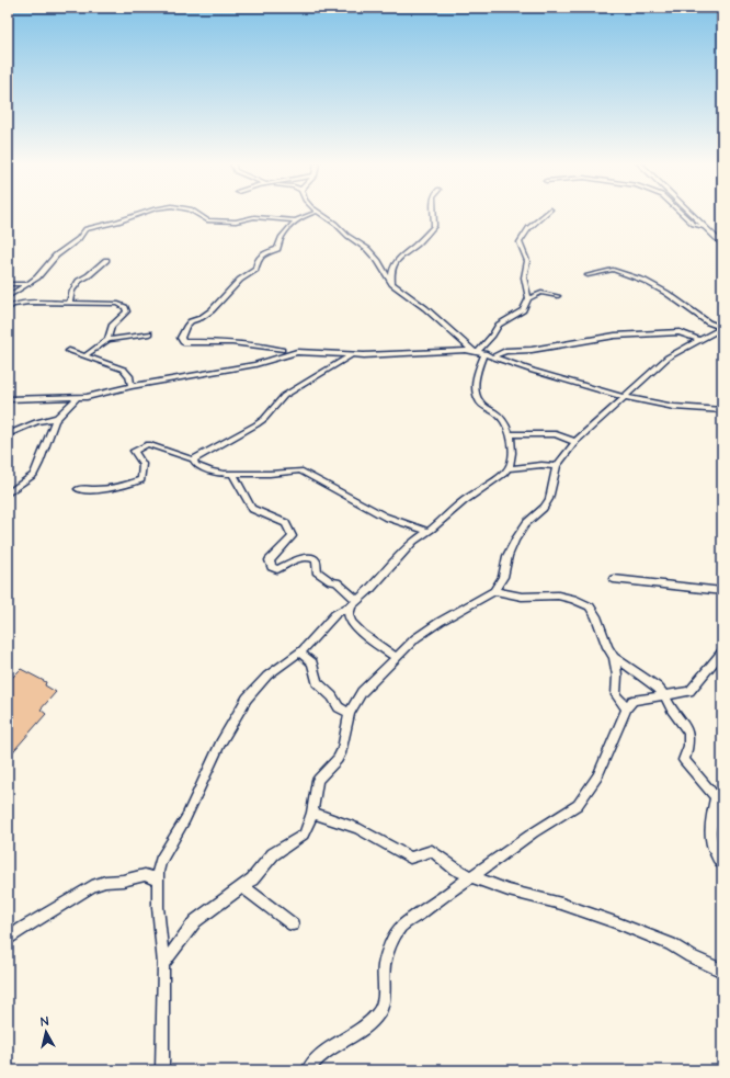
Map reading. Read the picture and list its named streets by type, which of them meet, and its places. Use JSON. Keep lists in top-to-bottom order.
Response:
{
  "north": "top"
}
